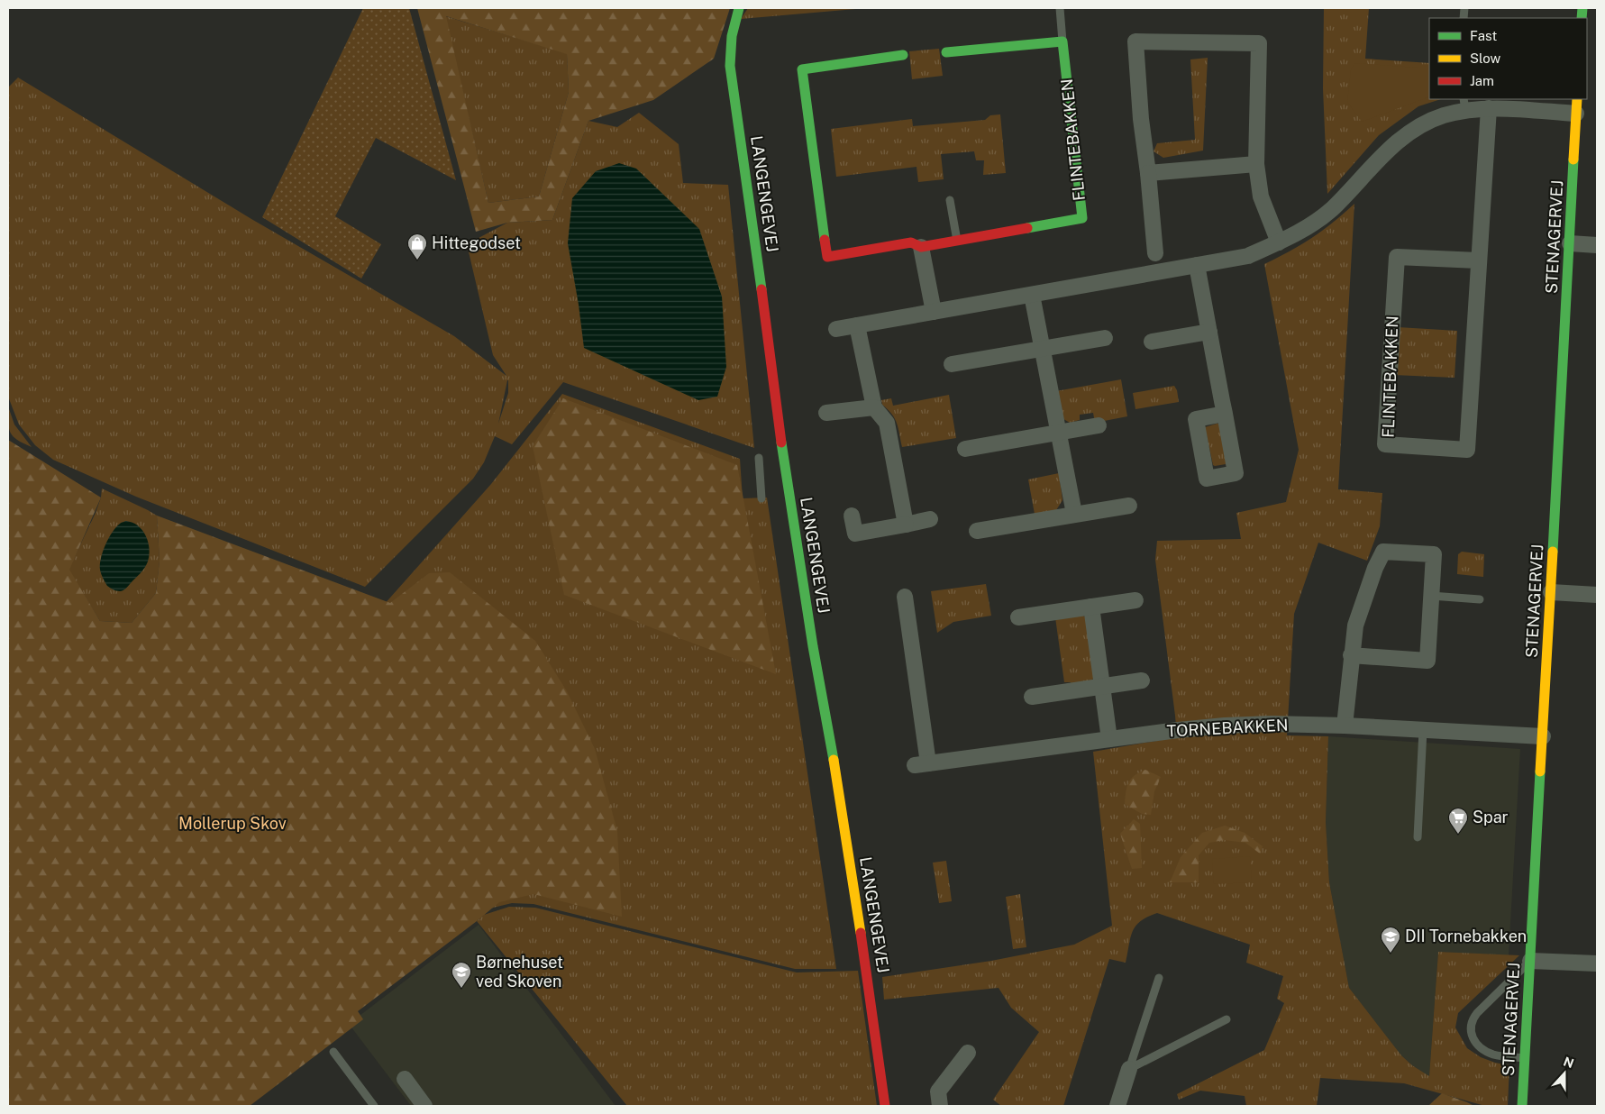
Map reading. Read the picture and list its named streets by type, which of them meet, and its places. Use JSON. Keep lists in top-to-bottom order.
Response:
{
  "streets": {
    "street": [
      "FLINTEBAKKEN",
      "LANGENGEVEJ",
      "STENAGERVEJ",
      "TORNEBAKKEN"
    ]
  },
  "crossings": [
    ["STENAGERVEJ", "TORNEBAKKEN"]
  ],
  "parks": ["Mollerup Skov"],
  "places": {
    "shop": ["Hittegodset"],
    "supermarket": ["Spar"],
    "school or university": ["DII Tornebakken", "Børnehuset ved Skoven"]
  },
  "legend": ["Fast", "Slow", "Jam"],
  "north": "top"
}
